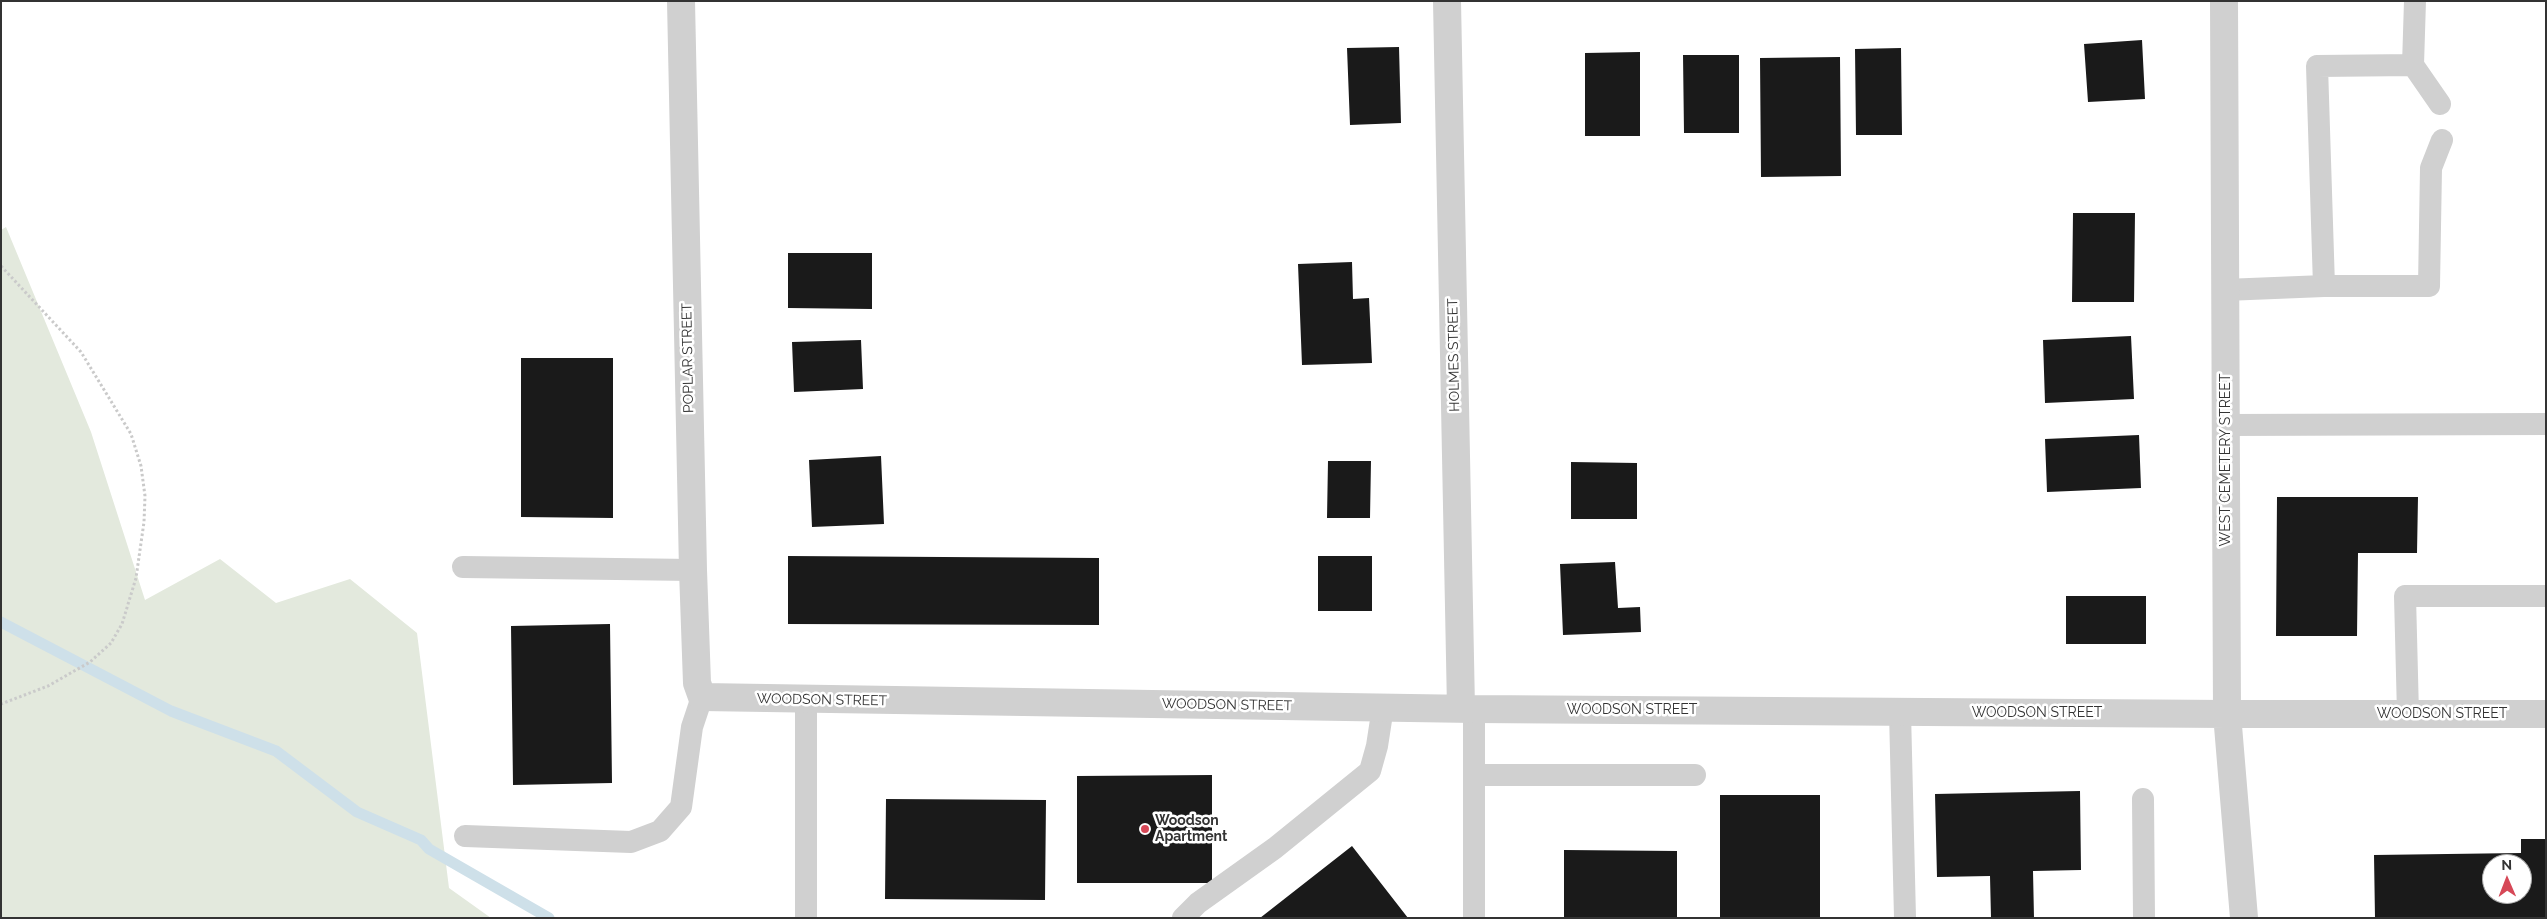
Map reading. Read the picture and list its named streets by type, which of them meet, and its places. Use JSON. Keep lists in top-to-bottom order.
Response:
{
  "streets": {
    "street": [
      "HOLMES STREET",
      "POPLAR STREET",
      "WEST CEMETERY STREET",
      "WOODSON STREET"
    ]
  },
  "crossings": [
    ["HOLMES STREET", "WOODSON STREET"],
    ["POPLAR STREET", "WOODSON STREET"],
    ["WEST CEMETERY STREET", "WOODSON STREET"]
  ],
  "places": ["Woodson Apartment"],
  "north": "top"
}
